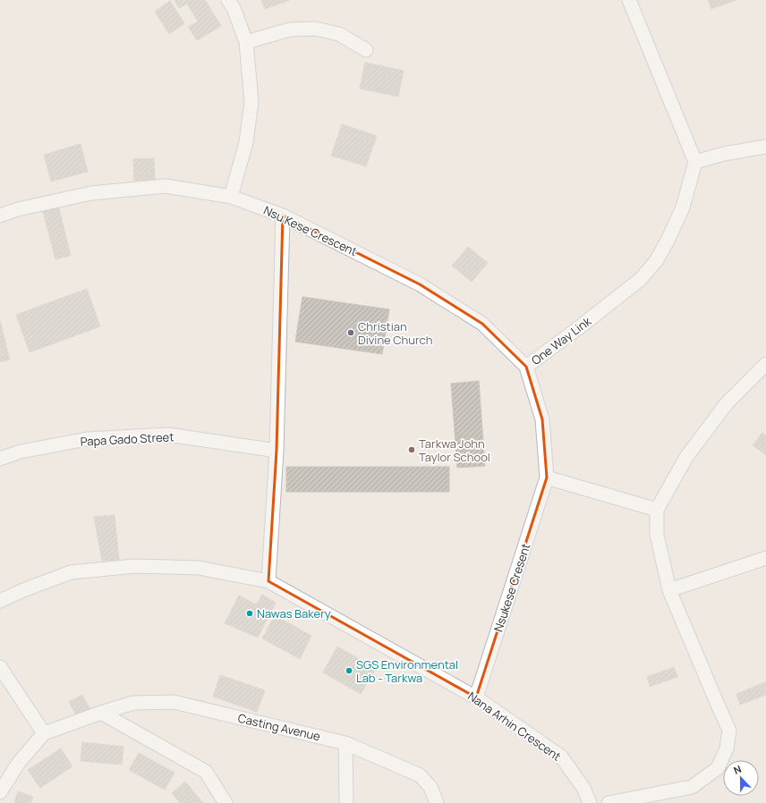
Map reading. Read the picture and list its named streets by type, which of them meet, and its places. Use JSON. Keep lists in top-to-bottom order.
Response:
{
  "streets": {
    "street": [
      "Nsu Kese Crescent",
      "One Way Link",
      "Papa Gado Street",
      "Nsukese Cresent",
      "Nana Arhin Crescent",
      "Casting Avenue"
    ]
  },
  "crossings": [
    ["Nsu Kese Crescent", "One Way Link"],
    ["One Way Link", "Nsukese Cresent"],
    ["Nsukese Cresent", "Nana Arhin Crescent"]
  ],
  "places": [
    "Christian Divine Church",
    "Tarkwa John Taylor School",
    "Nawas Bakery",
    "SGS Environmental Lab - Tarkwa"
  ],
  "north": "top"
}
